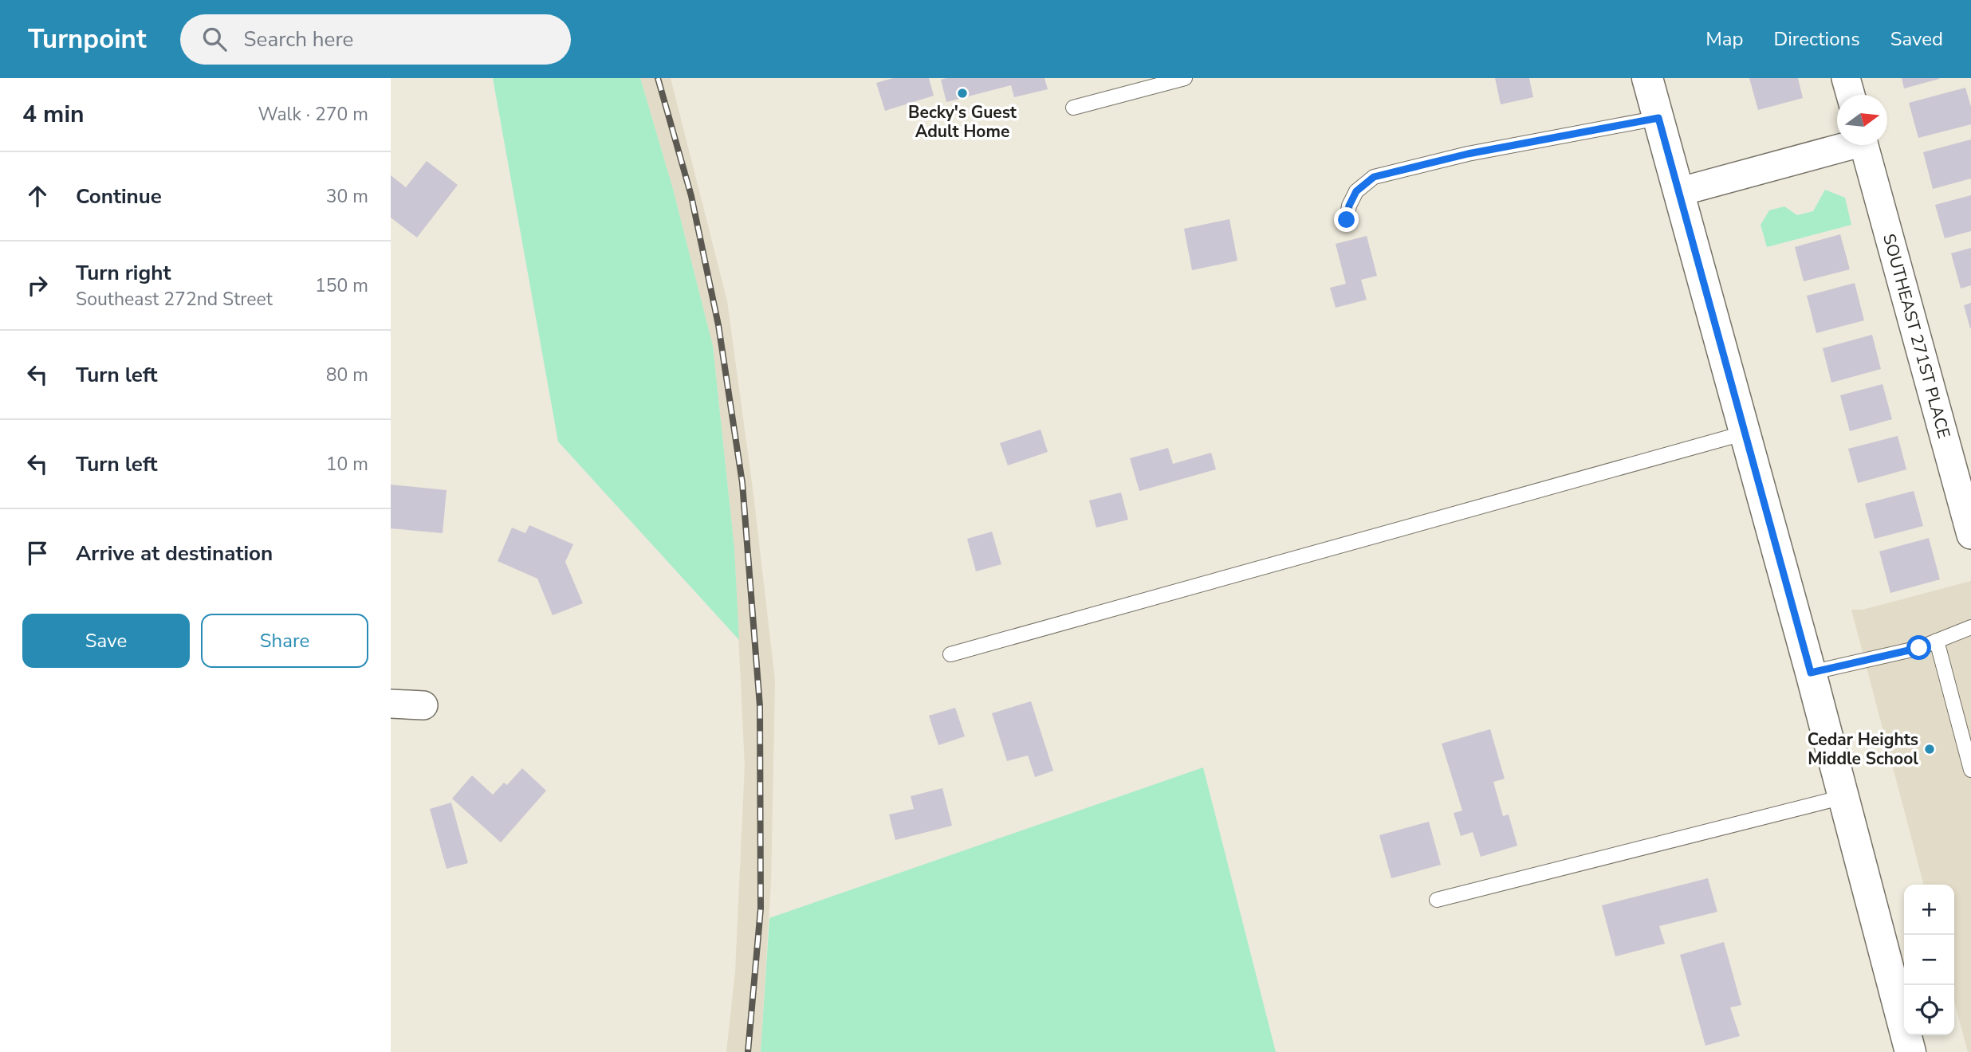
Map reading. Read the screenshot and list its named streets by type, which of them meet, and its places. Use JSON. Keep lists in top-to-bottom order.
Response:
{
  "streets": {
    "street": ["SOUTHEAST 271ST PLACE"]
  },
  "places": ["Becky's Guest Adult Home", "Cedar Heights Middle School"],
  "north": "right",
  "page": {
    "header": "Turnpoint",
    "search": "Search here",
    "nav": ["Map", "Directions", "Saved"],
    "heading": ["4 min", "Walk · 270 m"],
    "list": [
      ["Continue", "30 m"],
      ["Turn right", "Southeast 272nd Street", "150 m"],
      ["Turn left", "80 m"],
      ["Turn left", "10 m"],
      "Arrive at destination"
    ],
    "buttons": ["Save", "Share"],
    "map_buttons": ["+", "−"]
  }
}
